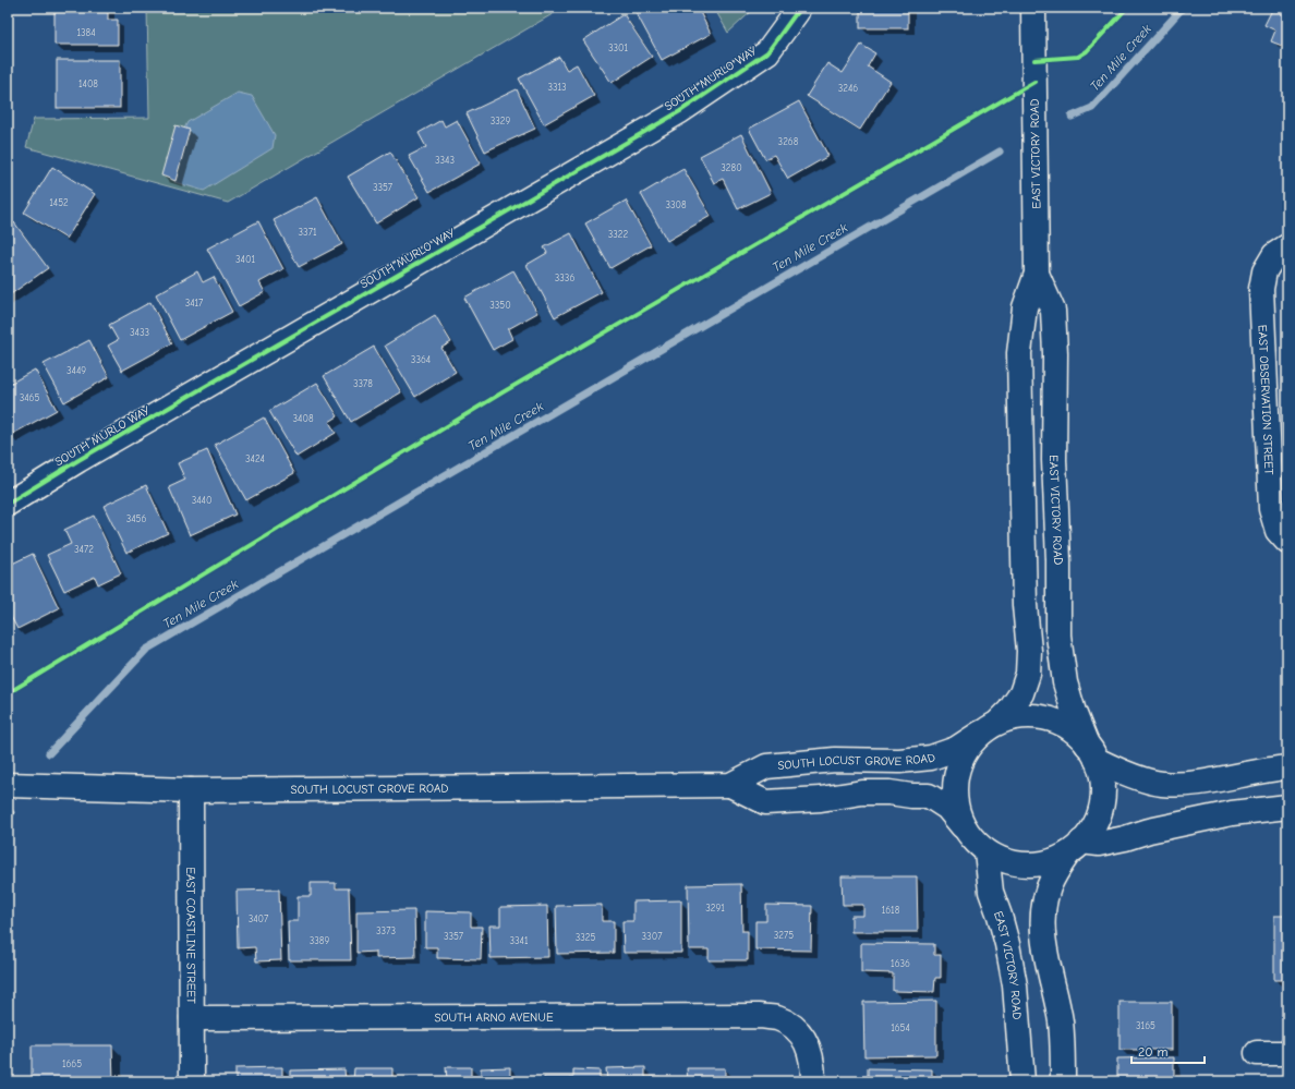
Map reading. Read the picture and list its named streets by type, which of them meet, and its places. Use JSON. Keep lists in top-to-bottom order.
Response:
{
  "streets": {
    "main road": [
      "SOUTH MURLO WAY",
      "EAST VICTORY ROAD",
      "EAST OBSERVATION STREET",
      "SOUTH LOCUST GROVE ROAD",
      "EAST COASTLINE STREET",
      "SOUTH ARNO AVENUE"
    ]
  },
  "crossings": [
    ["EAST VICTORY ROAD", "SOUTH LOCUST GROVE ROAD"],
    ["SOUTH LOCUST GROVE ROAD", "EAST COASTLINE STREET"],
    ["EAST COASTLINE STREET", "SOUTH ARNO AVENUE"]
  ],
  "water": ["Ten Mile Creek"],
  "house_numbers": [
    "1384",
    "3301",
    "1408",
    "3313",
    "3246",
    "3329",
    "3268",
    "3343",
    "3280",
    "3357",
    "1452",
    "3308",
    "3371",
    "3322",
    "3401",
    "3336",
    "3417",
    "3350",
    "3433",
    "3364",
    "3449",
    "3378",
    "3465",
    "3408",
    "3424",
    "3440",
    "3456",
    "3472",
    "3291",
    "1618",
    "3407",
    "3373",
    "3275",
    "3357",
    "3307",
    "3325",
    "3389",
    "3341",
    "1636",
    "3165",
    "1654",
    "1665"
  ],
  "scale_bar": "20 m"
}
